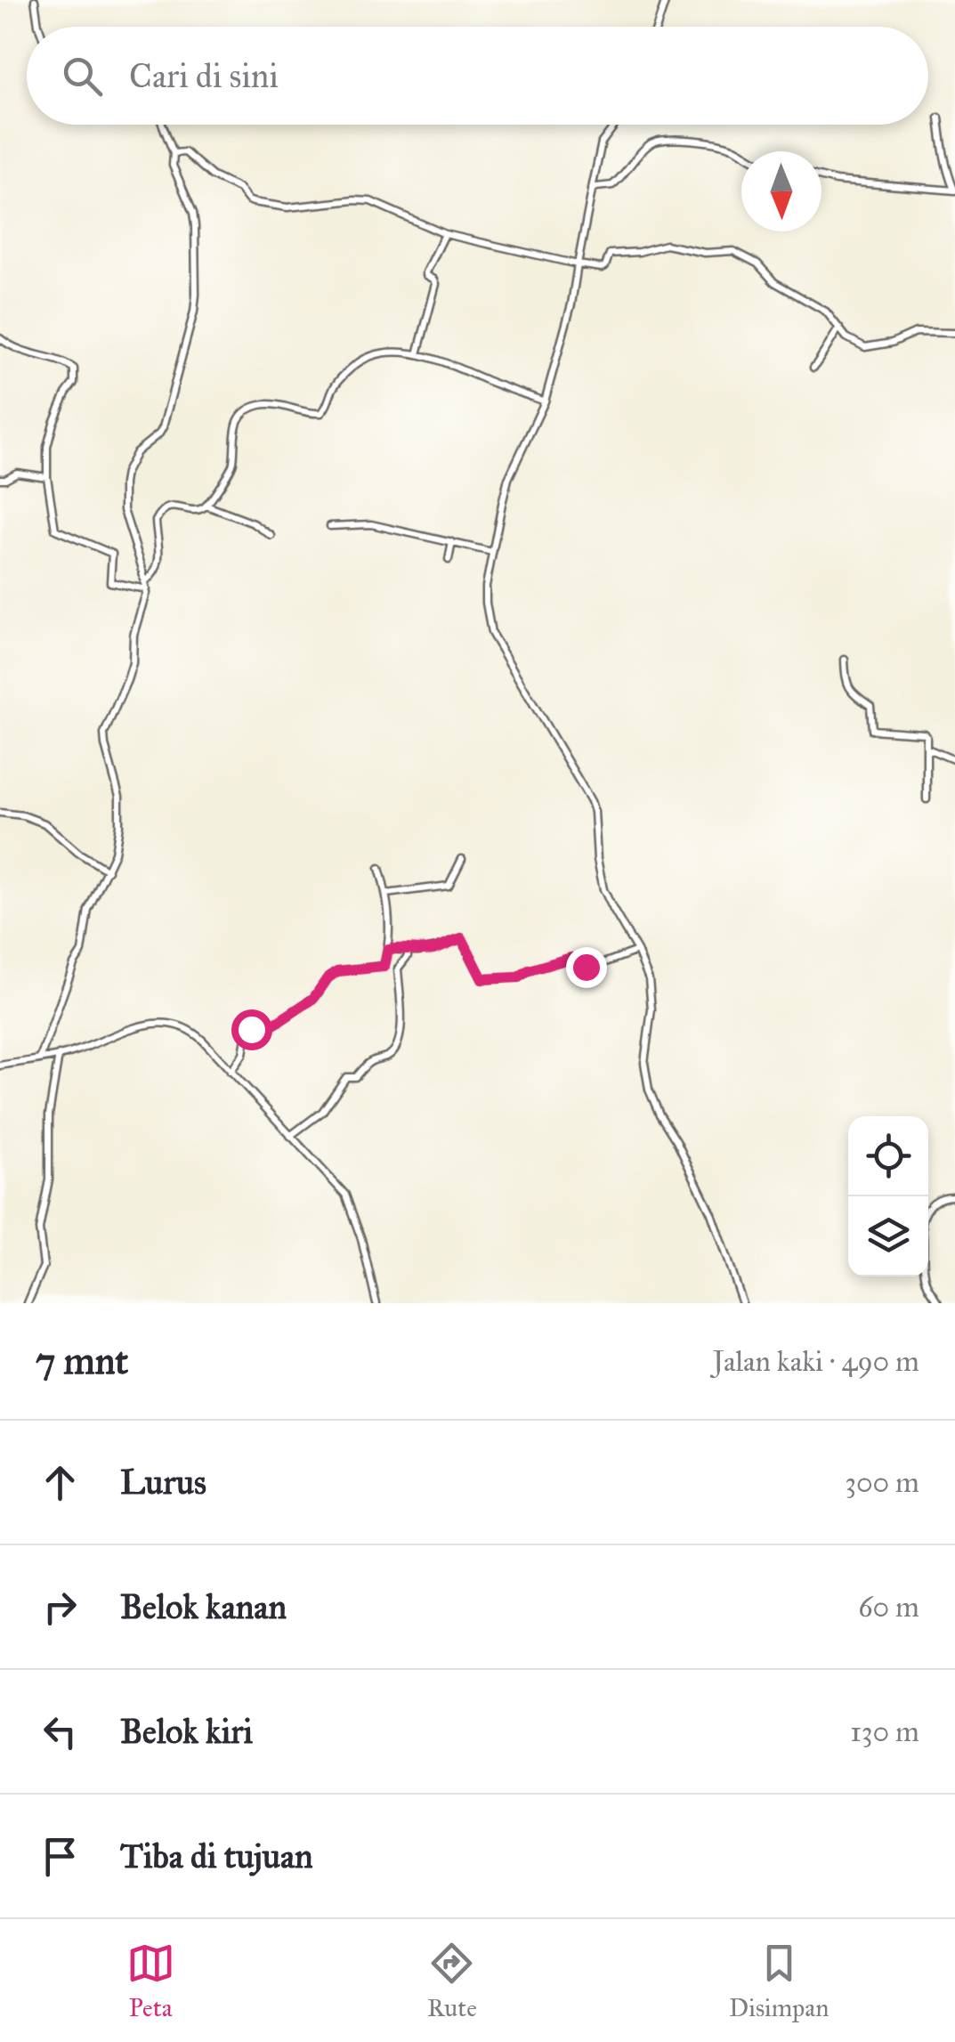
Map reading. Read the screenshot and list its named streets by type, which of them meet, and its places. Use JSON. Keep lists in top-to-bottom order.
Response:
{
  "north": "bottom",
  "page": {
    "search": "Cari di sini",
    "heading": ["7 mnt", "Jalan kaki · 490 m"],
    "list": [
      ["Lurus", "300 m"],
      ["Belok kanan", "60 m"],
      ["Belok kiri", "130 m"],
      "Tiba di tujuan"
    ],
    "nav": ["Peta", "Rute", "Disimpan"]
  }
}
